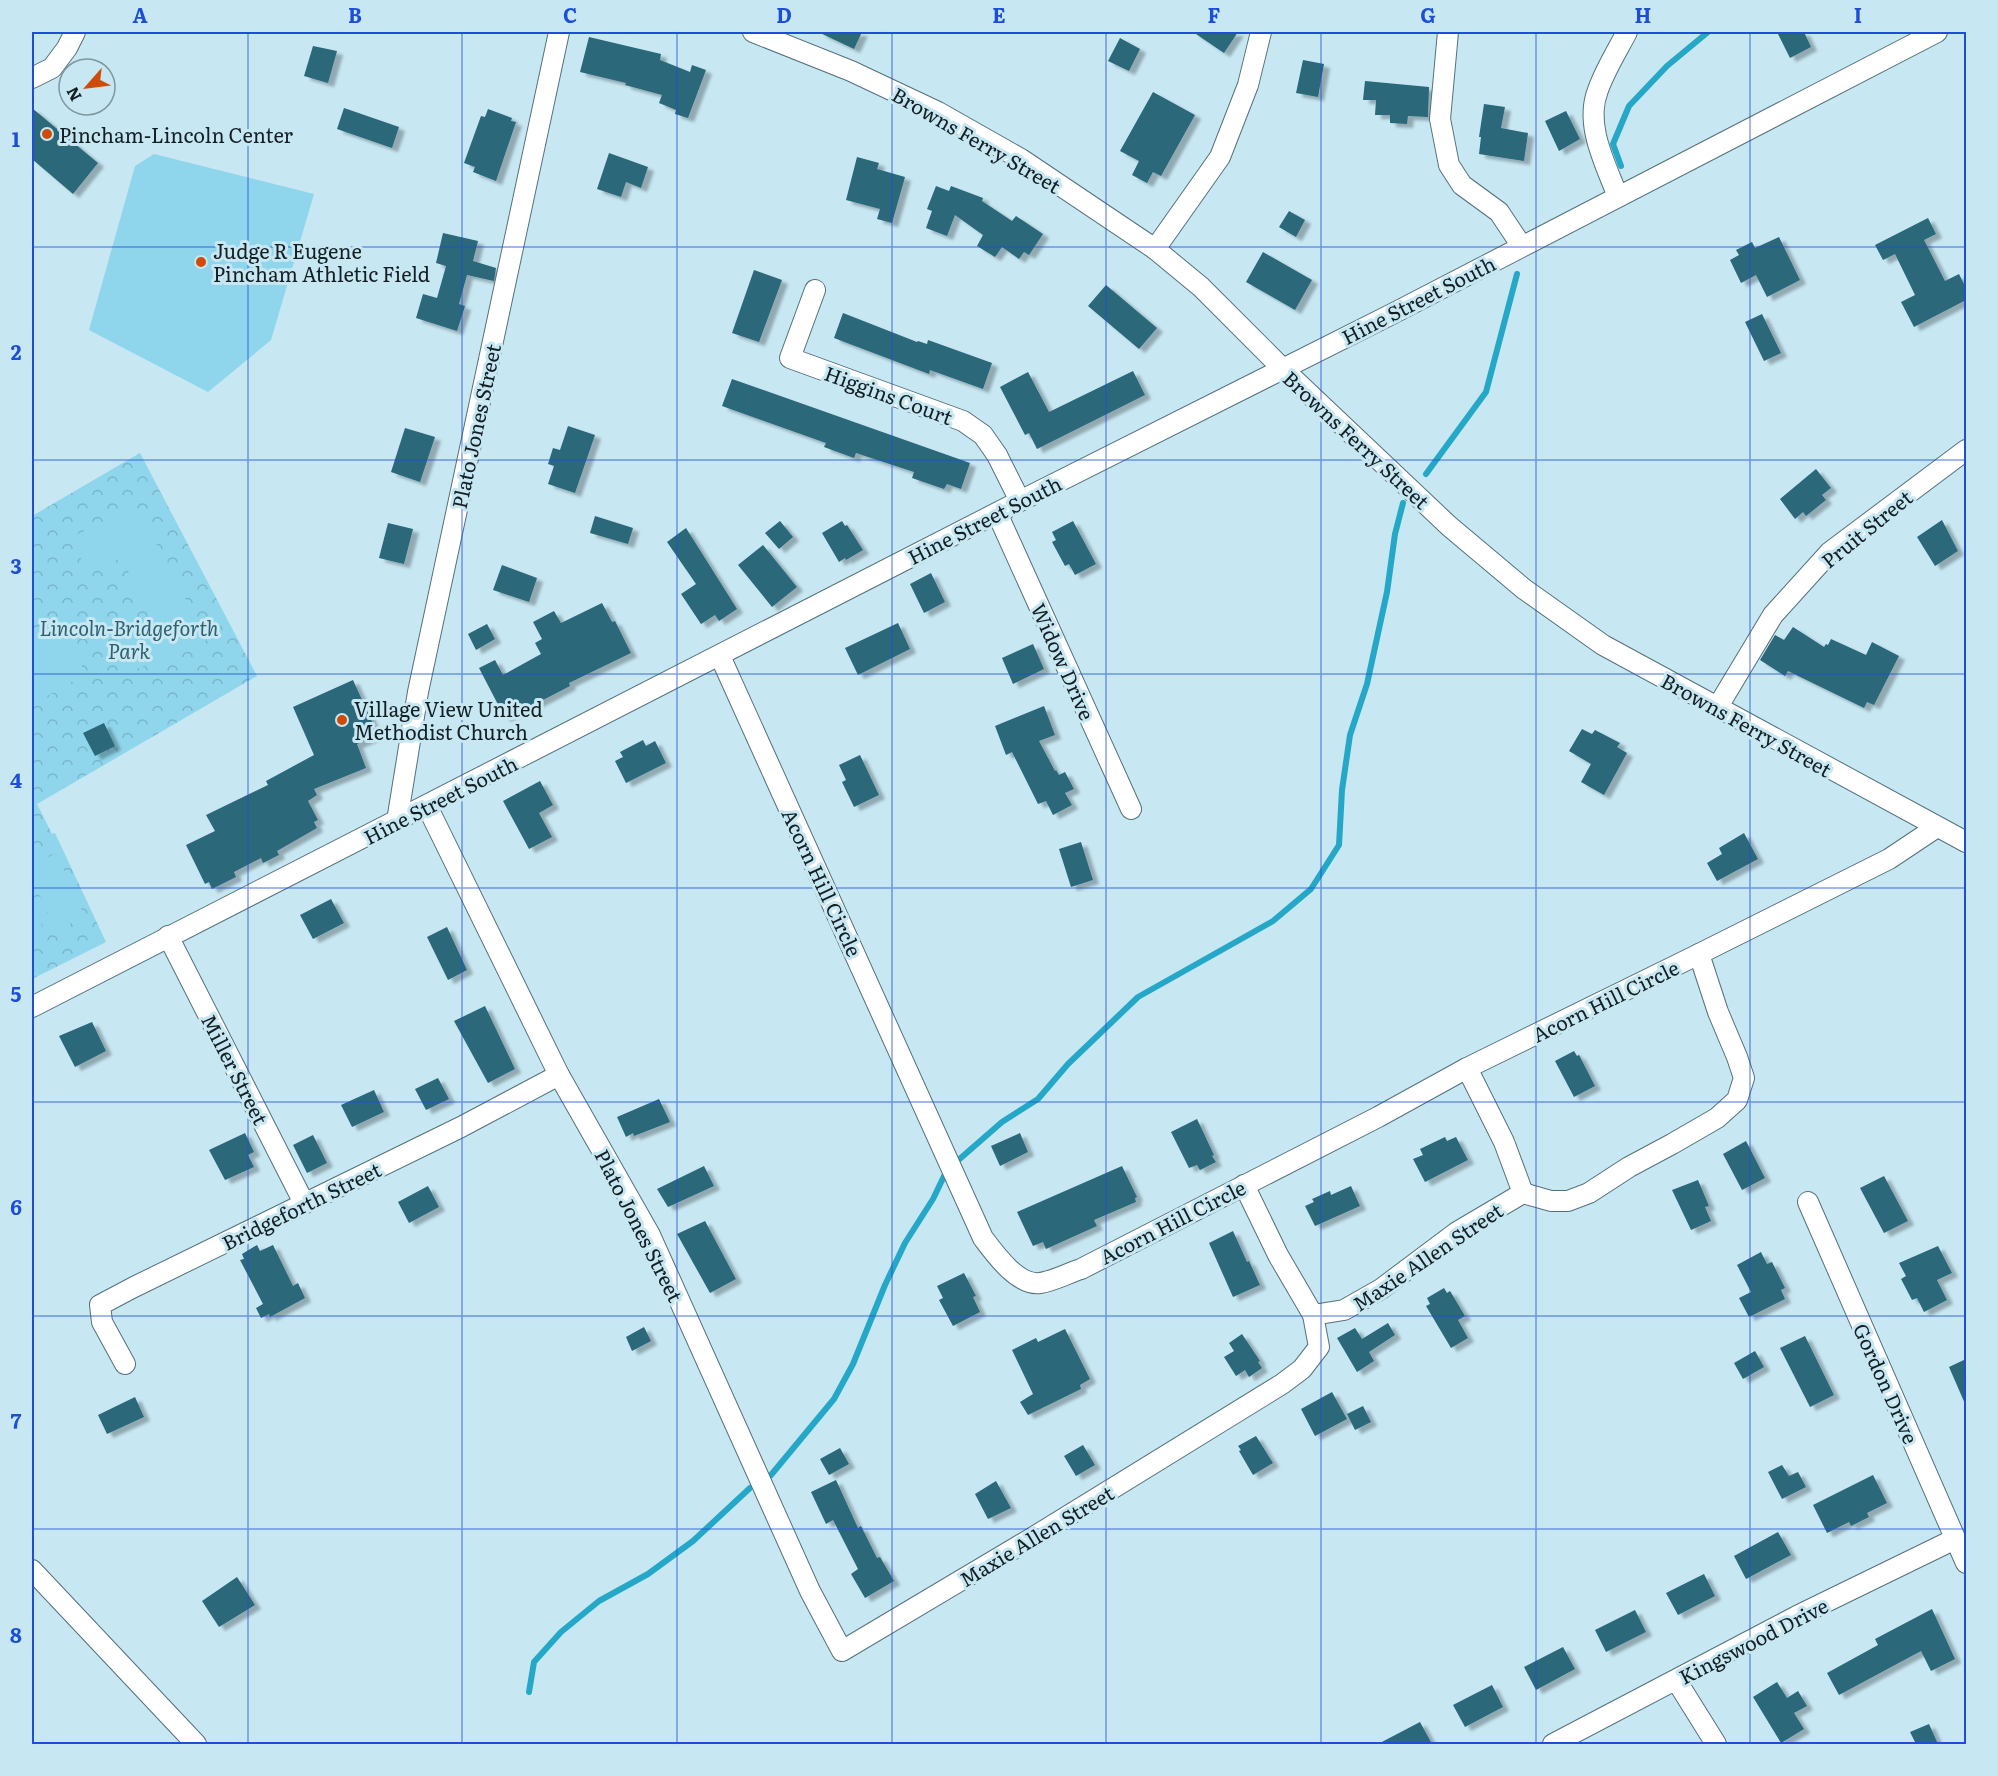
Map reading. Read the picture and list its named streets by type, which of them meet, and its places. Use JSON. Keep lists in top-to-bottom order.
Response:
{
  "streets": {
    "street": [
      "Browns Ferry Street",
      "Hine Street South",
      "Higgins Court",
      "Plato Jones Street",
      "Pruit Street",
      "Widow Drive",
      "Acorn Hill Circle",
      "Miller Street",
      "Bridgeforth Street",
      "Maxie Allen Street",
      "Gordon Drive",
      "Kingswood Drive"
    ]
  },
  "crossings": [
    ["Browns Ferry Street", "Hine Street South"],
    ["Browns Ferry Street", "Pruit Street"],
    ["Browns Ferry Street", "Acorn Hill Circle"],
    ["Hine Street South", "Higgins Court"],
    ["Hine Street South", "Plato Jones Street"],
    ["Hine Street South", "Widow Drive"],
    ["Hine Street South", "Acorn Hill Circle"],
    ["Hine Street South", "Miller Street"],
    ["Plato Jones Street", "Bridgeforth Street"],
    ["Plato Jones Street", "Maxie Allen Street"],
    ["Acorn Hill Circle", "Maxie Allen Street"],
    ["Miller Street", "Bridgeforth Street"],
    ["Gordon Drive", "Kingswood Drive"]
  ],
  "parks": ["Lincoln-Bridgeforth Park"],
  "places": ["Pincham-Lincoln Center", "Judge R Eugene Pincham Athletic Field", "Village View United Methodist Church"],
  "north": "bottom left",
  "grid": {
    "columns": [
      "A",
      "B",
      "C",
      "D",
      "E",
      "F",
      "G",
      "H",
      "I"
    ],
    "rows": [
      "1",
      "2",
      "3",
      "4",
      "5",
      "6",
      "7",
      "8"
    ]
  }
}
